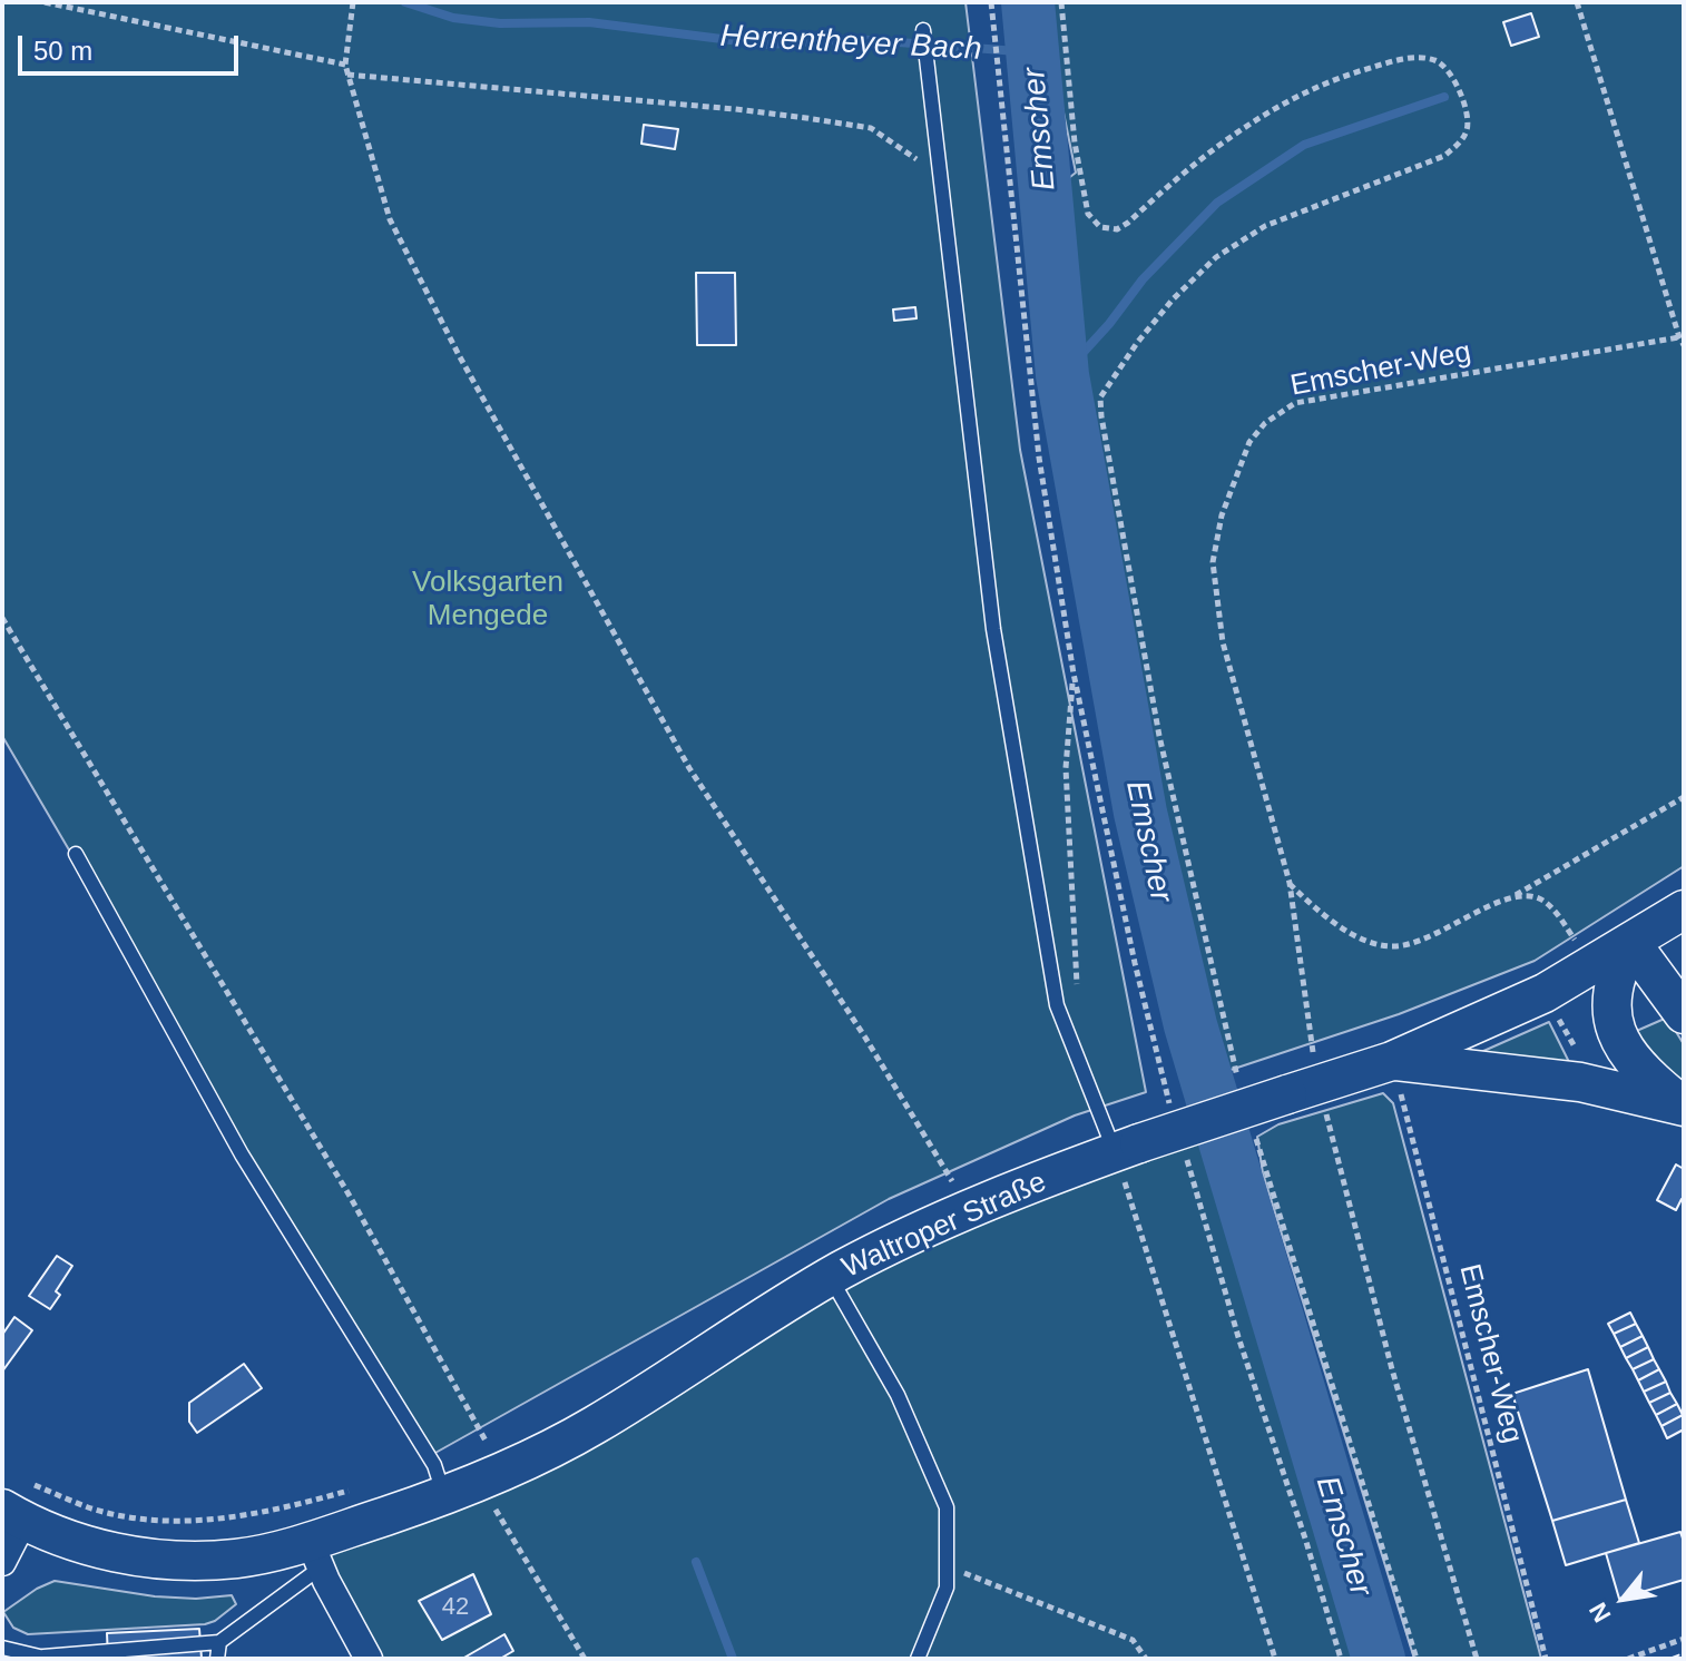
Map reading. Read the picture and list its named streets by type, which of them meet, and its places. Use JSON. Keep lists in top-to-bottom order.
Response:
{
  "streets": {
    "main road": ["Waltroper Straße"],
    "path": ["Emscher-Weg"]
  },
  "crossings": [
    ["Emscher-Weg", "Waltroper Straße"]
  ],
  "water": ["Herrentheyer Bach", "Emscher"],
  "parks": ["Volksgarten Mengede"],
  "house_numbers": ["42"],
  "scale_bar": "50 m",
  "north": "bottom left"
}
